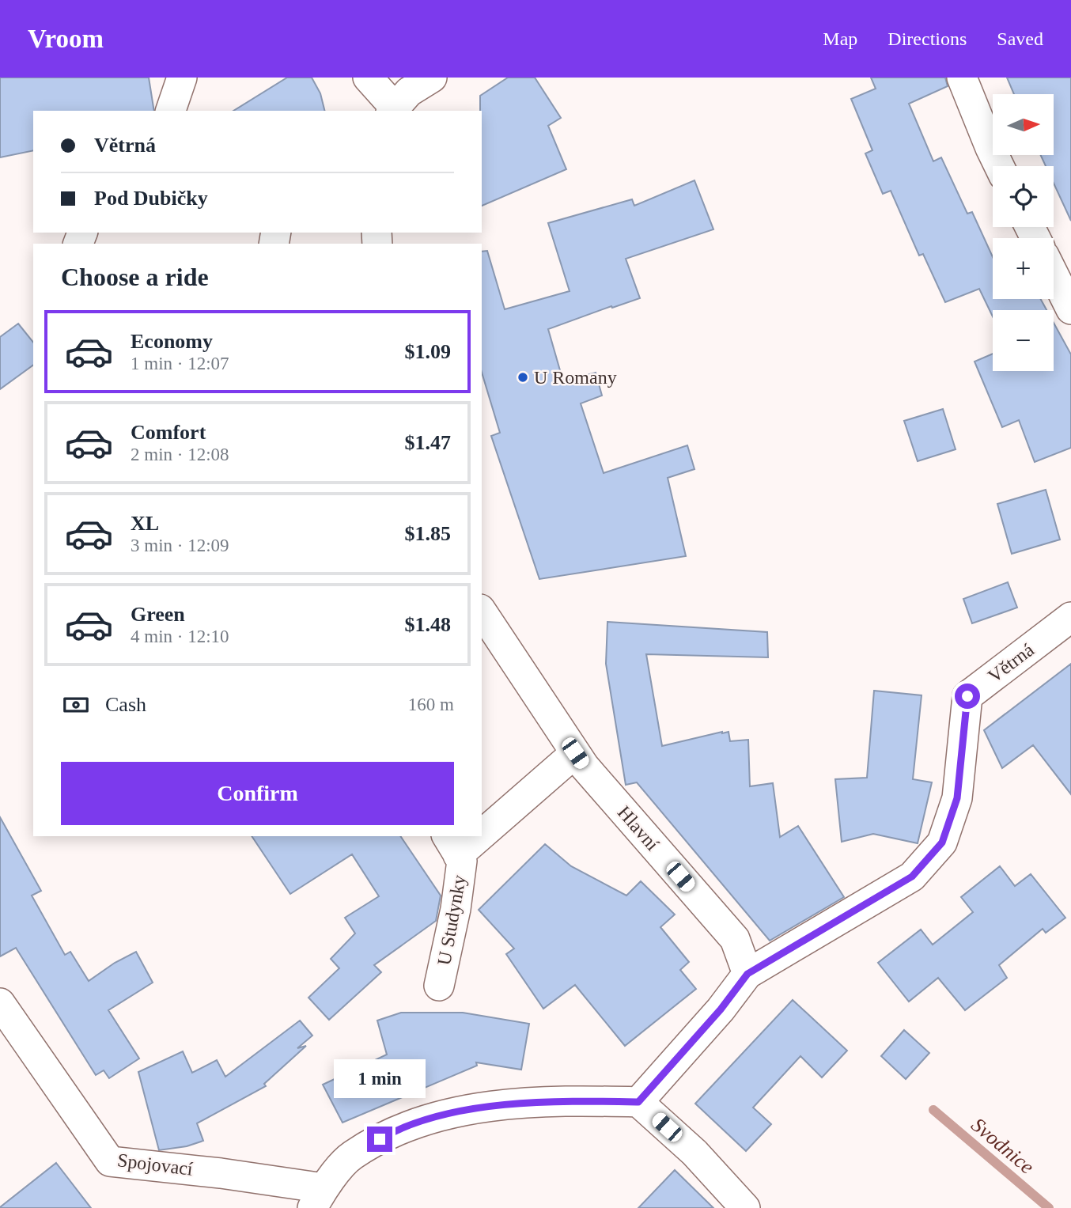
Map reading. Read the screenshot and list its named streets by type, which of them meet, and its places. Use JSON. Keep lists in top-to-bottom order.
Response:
{
  "streets": {
    "street": [
      "Větrná",
      "Hlavní",
      "U Studynky",
      "Spojovací"
    ]
  },
  "crossings": [
    ["Větrná", "Hlavní"],
    ["Hlavní", "U Studynky"]
  ],
  "water": ["Svodnice"],
  "places": ["U Romany"],
  "north": "right",
  "page": {
    "header": "Vroom",
    "nav": ["Map", "Directions", "Saved"],
    "map_buttons": ["+", "−"],
    "banner": ["Větrná", "Pod Dubičky"],
    "heading": "Choose a ride",
    "list": [
      {
        "name": "Economy",
        "note": "1 min · 12:07",
        "value": "$1.09"
      },
      {
        "name": "Comfort",
        "note": "2 min · 12:08",
        "value": "$1.47"
      },
      {
        "name": "XL",
        "note": "3 min · 12:09",
        "value": "$1.85"
      },
      {
        "name": "Green",
        "note": "4 min · 12:10",
        "value": "$1.48"
      }
    ],
    "pay": ["Cash", "160 m"],
    "buttons": "Confirm",
    "bubble": "1 min"
  }
}
